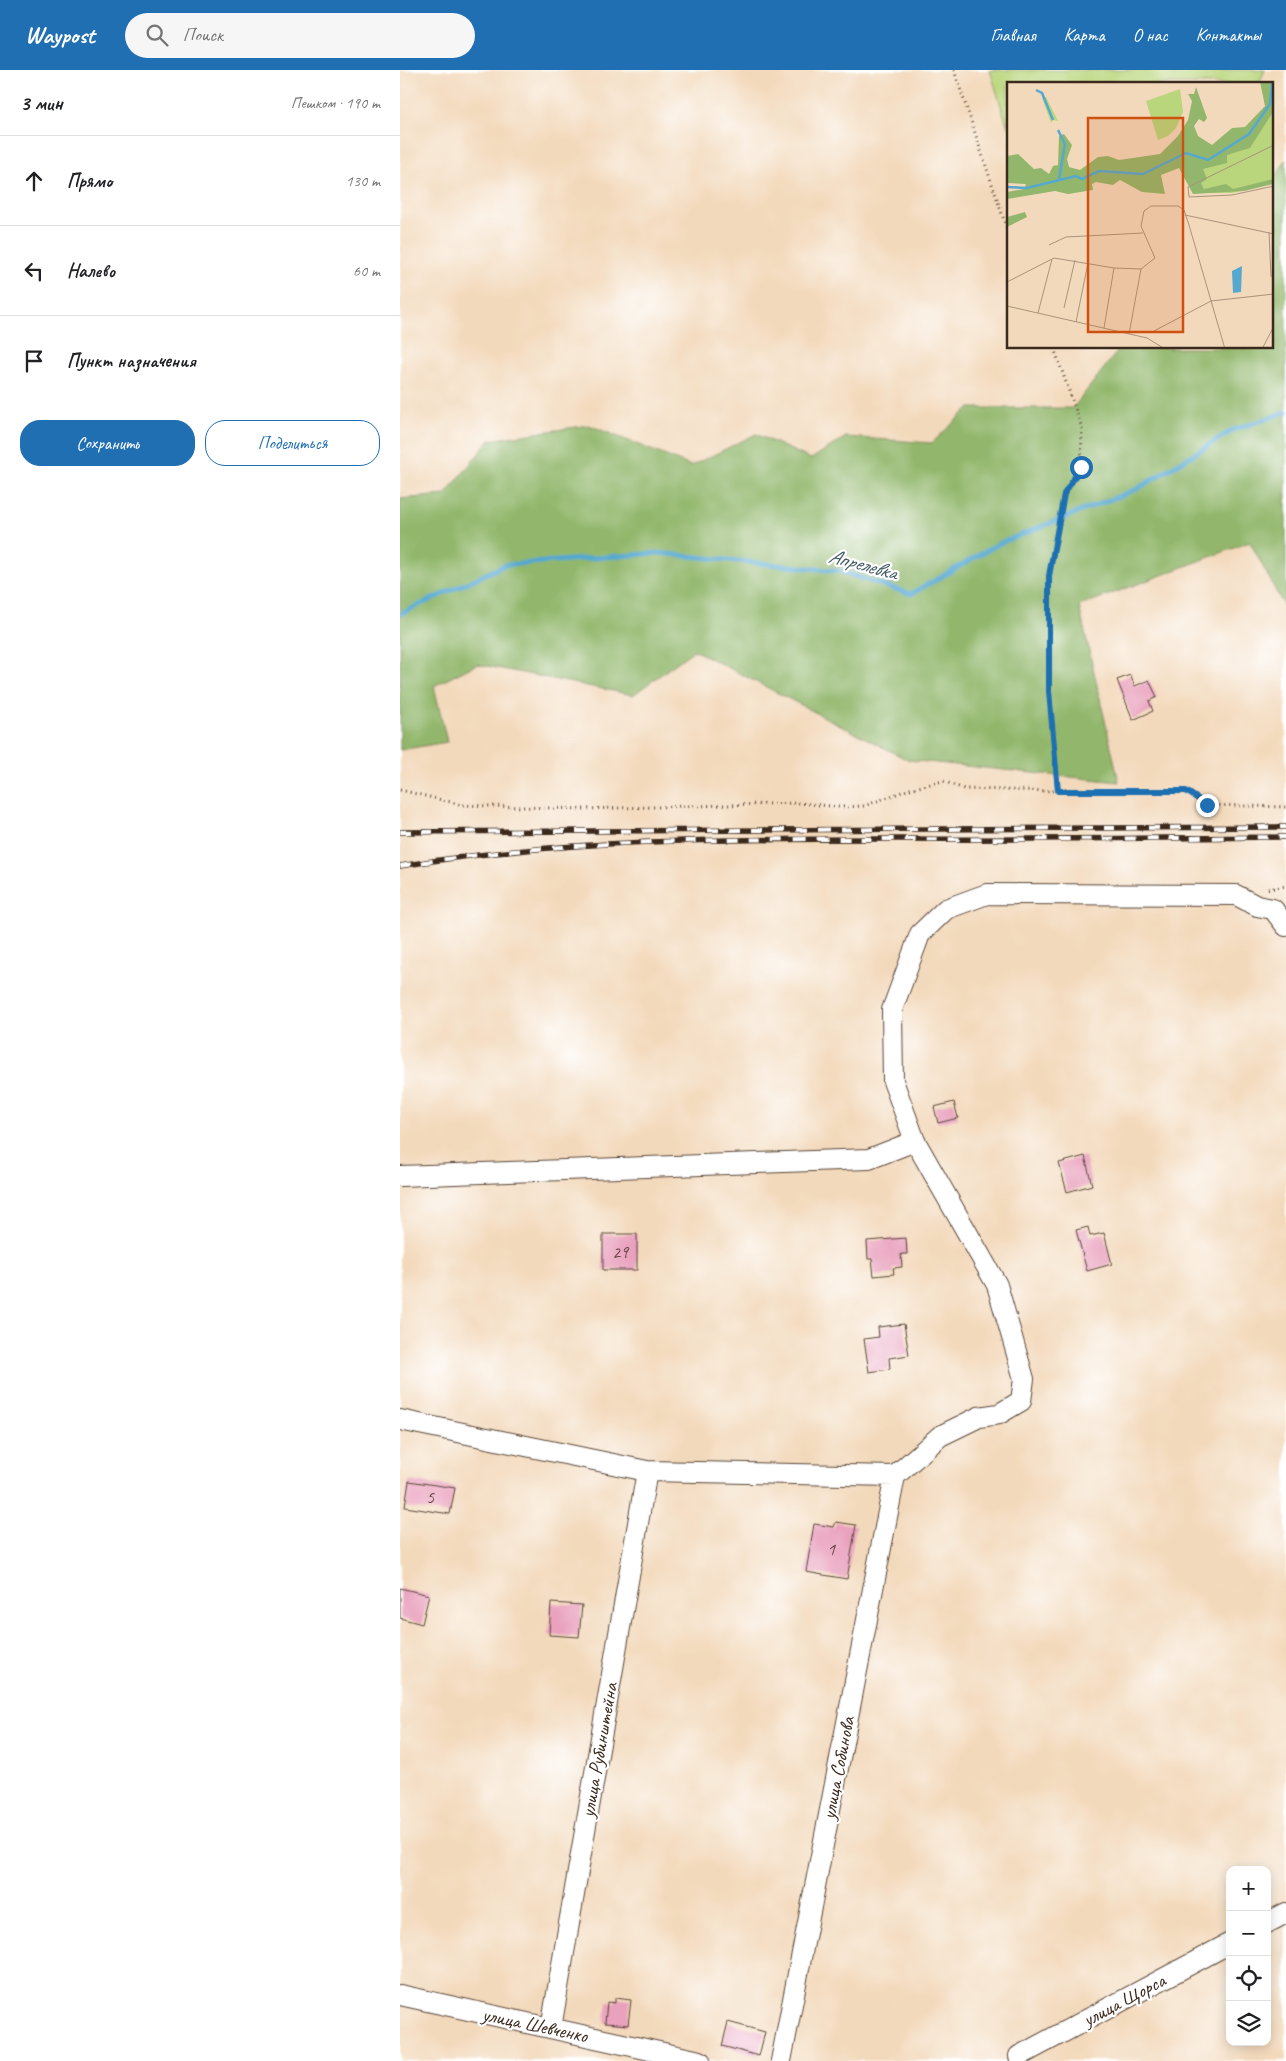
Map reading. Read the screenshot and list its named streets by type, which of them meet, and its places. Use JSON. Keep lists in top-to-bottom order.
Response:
{
  "streets": {
    "street": [
      "улица Рубинштейна",
      "улица Собинова",
      "улица Щорса",
      "улица Шевченко"
    ]
  },
  "crossings": [
    ["улица Рубинштейна", "улица Шевченко"]
  ],
  "water": ["Апрелевка"],
  "house_numbers": ["29", "5", "1"],
  "page": {
    "header": "Waypost",
    "search": "Поиск",
    "nav": [
      "Главная",
      "Карта",
      "О нас",
      "Контакты"
    ],
    "heading": ["3 мин", "Пешком · 190 m"],
    "list": [
      ["Прямо", "130 m"],
      ["Налево", "60 m"],
      "Пункт назначения"
    ],
    "buttons": ["Сохранить", "Поделиться"],
    "map_buttons": ["+", "−"]
  }
}
